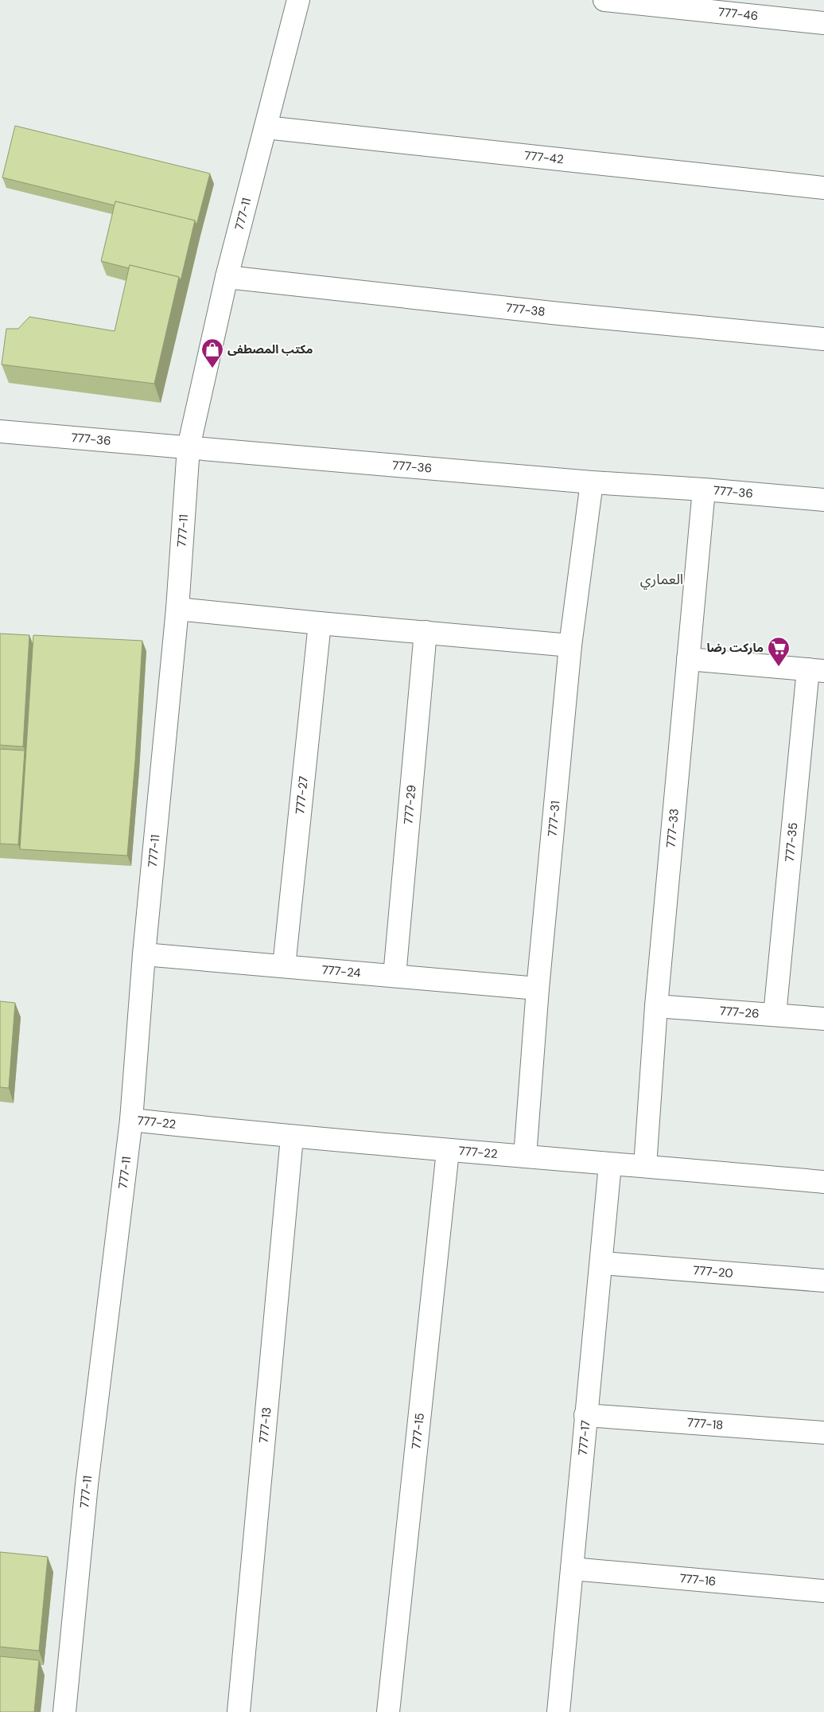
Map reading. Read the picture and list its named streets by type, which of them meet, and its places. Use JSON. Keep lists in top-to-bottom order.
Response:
{
  "streets": {
    "street": [
      "777-46",
      "777-42",
      "777-11",
      "777-38",
      "777-36",
      "777-27",
      "777-29",
      "777-31",
      "777-33",
      "777-35",
      "777-24",
      "777-26",
      "777-22",
      "777-20",
      "777-18",
      "777-13",
      "777-15",
      "777-17",
      "777-16"
    ]
  },
  "crossings": [
    ["777-42", "777-11"],
    ["777-11", "777-38"],
    ["777-11", "777-36"],
    ["777-11", "777-24"],
    ["777-11", "777-22"],
    ["777-36", "777-31"],
    ["777-36", "777-33"],
    ["777-27", "777-24"],
    ["777-29", "777-24"],
    ["777-31", "777-24"],
    ["777-31", "777-22"],
    ["777-33", "777-26"],
    ["777-33", "777-22"],
    ["777-35", "777-26"],
    ["777-22", "777-13"],
    ["777-22", "777-15"],
    ["777-22", "777-17"],
    ["777-20", "777-17"],
    ["777-18", "777-17"],
    ["777-17", "777-16"]
  ],
  "districts": ["العماري"],
  "places": {
    "shop": ["مكتب المصطفى"],
    "supermarket": ["ماركت رضا"]
  }
}
